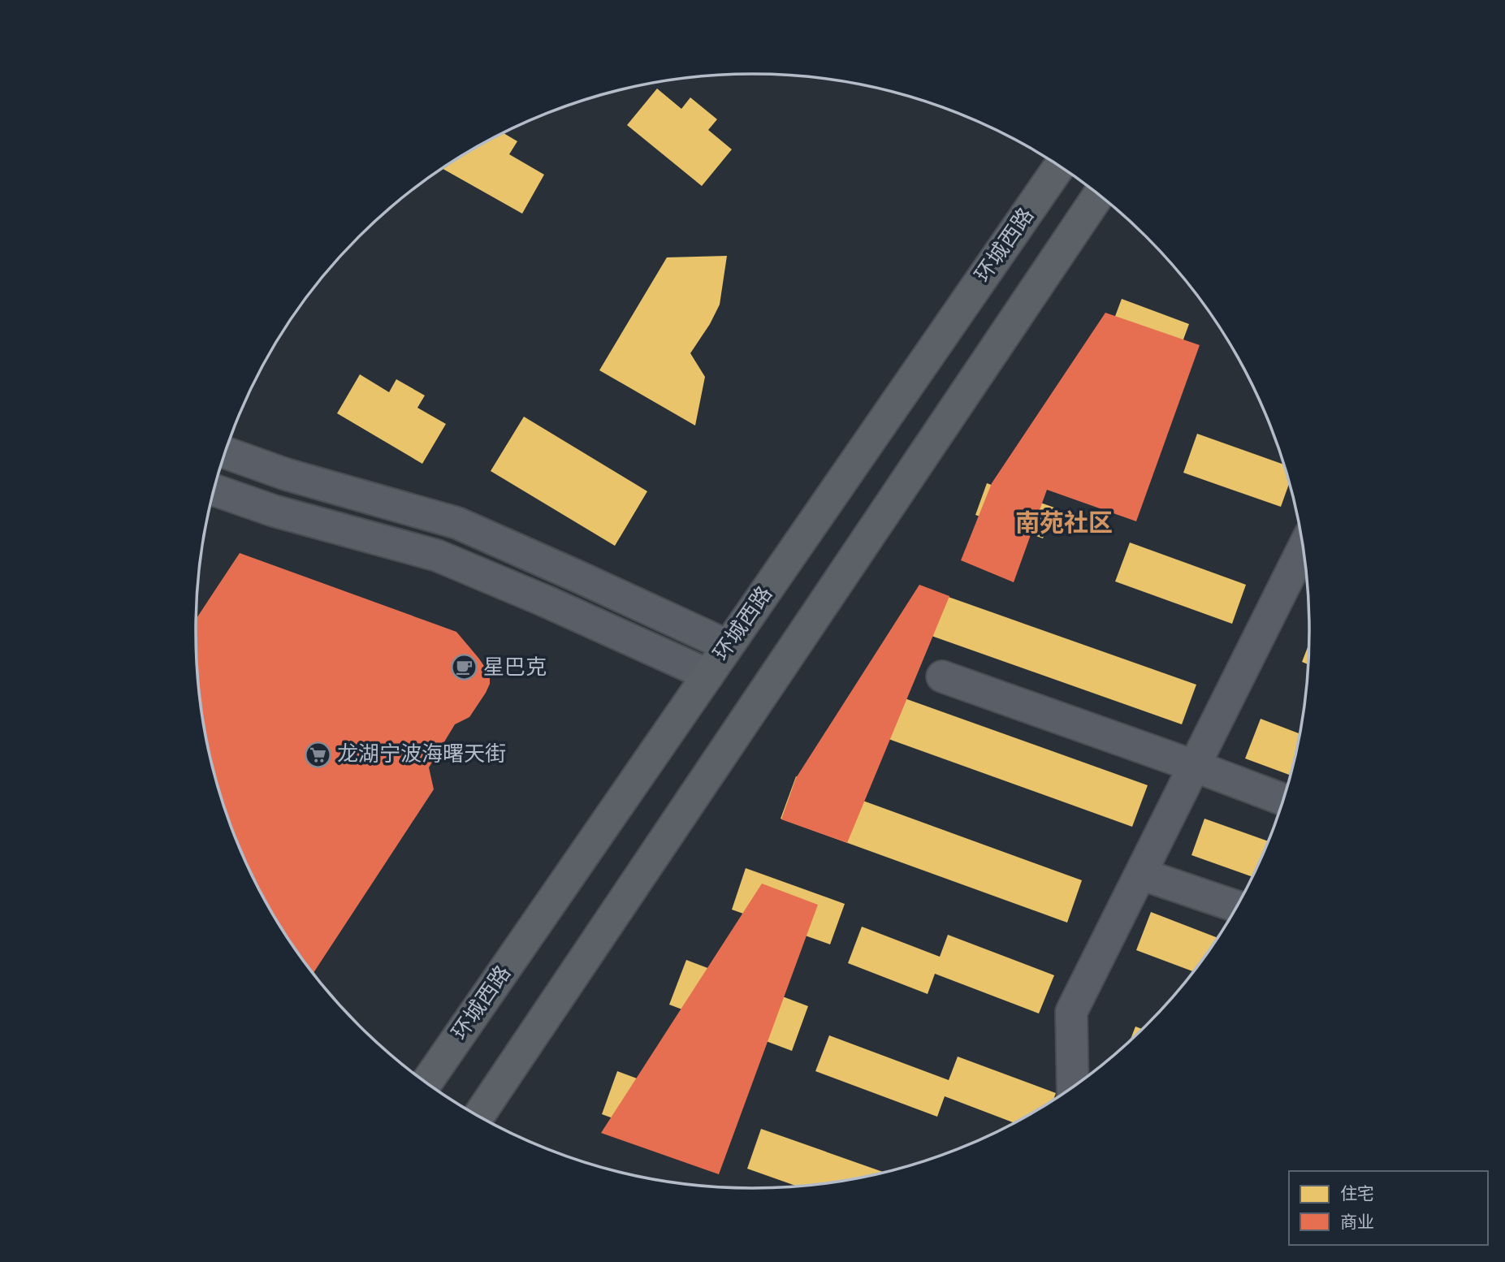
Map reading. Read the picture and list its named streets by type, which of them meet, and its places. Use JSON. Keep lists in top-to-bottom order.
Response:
{
  "streets": {
    "main road": ["环城西路"]
  },
  "districts": ["南苑社区"],
  "places": {
    "cafe": ["星巴克"],
    "supermarket": ["龙湖宁波海曙天街"]
  },
  "legend": ["住宅", "商业"]
}
